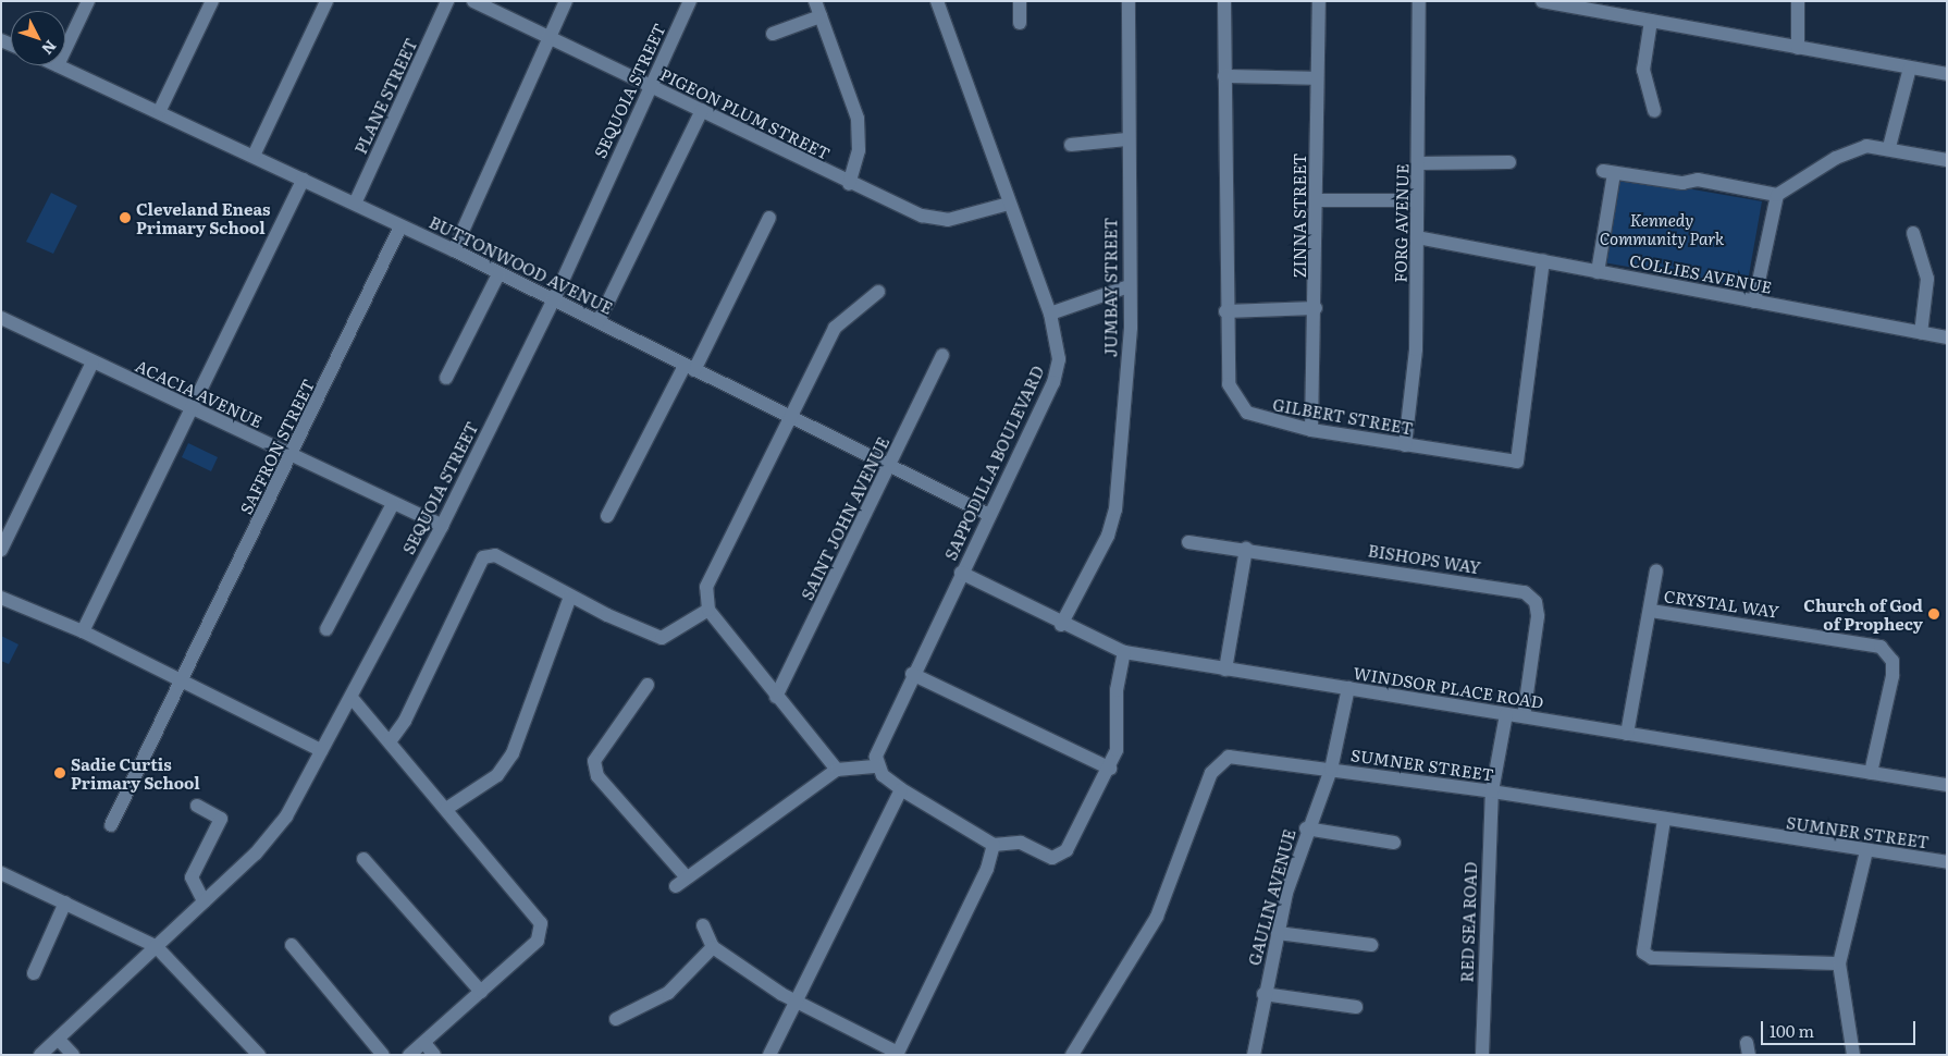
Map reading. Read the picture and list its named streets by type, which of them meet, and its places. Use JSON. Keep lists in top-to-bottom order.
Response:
{
  "streets": {
    "street": [
      "SEQUOIA STREET",
      "PLANE STREET",
      "PIGEON PLUM STREET",
      "ZINNA STREET",
      "FORG AVENUE",
      "BUTTONWOOD AVENUE",
      "COLLIES AVENUE",
      "JUMBAY STREET",
      "ACACIA AVENUE",
      "GILBERT STREET",
      "SAFFRON STREET",
      "SAPPODILLA BOULEVARD",
      "SAINT JOHN AVENUE",
      "BISHOPS WAY",
      "CRYSTAL WAY",
      "WINDSOR PLACE ROAD",
      "SUMNER STREET",
      "GAULIN AVENUE",
      "RED SEA ROAD"
    ]
  },
  "crossings": [
    ["SEQUOIA STREET", "PIGEON PLUM STREET"],
    ["SEQUOIA STREET", "BUTTONWOOD AVENUE"],
    ["SEQUOIA STREET", "ACACIA AVENUE"],
    ["PLANE STREET", "BUTTONWOOD AVENUE"],
    ["PIGEON PLUM STREET", "SAPPODILLA BOULEVARD"],
    ["ZINNA STREET", "GILBERT STREET"],
    ["FORG AVENUE", "COLLIES AVENUE"],
    ["FORG AVENUE", "GILBERT STREET"],
    ["BUTTONWOOD AVENUE", "SAFFRON STREET"],
    ["BUTTONWOOD AVENUE", "SAPPODILLA BOULEVARD"],
    ["BUTTONWOOD AVENUE", "SAINT JOHN AVENUE"],
    ["COLLIES AVENUE", "GILBERT STREET"],
    ["JUMBAY STREET", "WINDSOR PLACE ROAD"],
    ["ACACIA AVENUE", "SAFFRON STREET"],
    ["SAPPODILLA BOULEVARD", "WINDSOR PLACE ROAD"],
    ["BISHOPS WAY", "WINDSOR PLACE ROAD"],
    ["CRYSTAL WAY", "WINDSOR PLACE ROAD"],
    ["WINDSOR PLACE ROAD", "GAULIN AVENUE"],
    ["WINDSOR PLACE ROAD", "RED SEA ROAD"],
    ["SUMNER STREET", "GAULIN AVENUE"],
    ["SUMNER STREET", "RED SEA ROAD"]
  ],
  "parks": ["Kennedy Community Park"],
  "places": ["Cleveland Eneas Primary School", "Church of God of Prophecy", "Sadie Curtis Primary School"],
  "scale_bar": "100 m",
  "north": "bottom right"
}
